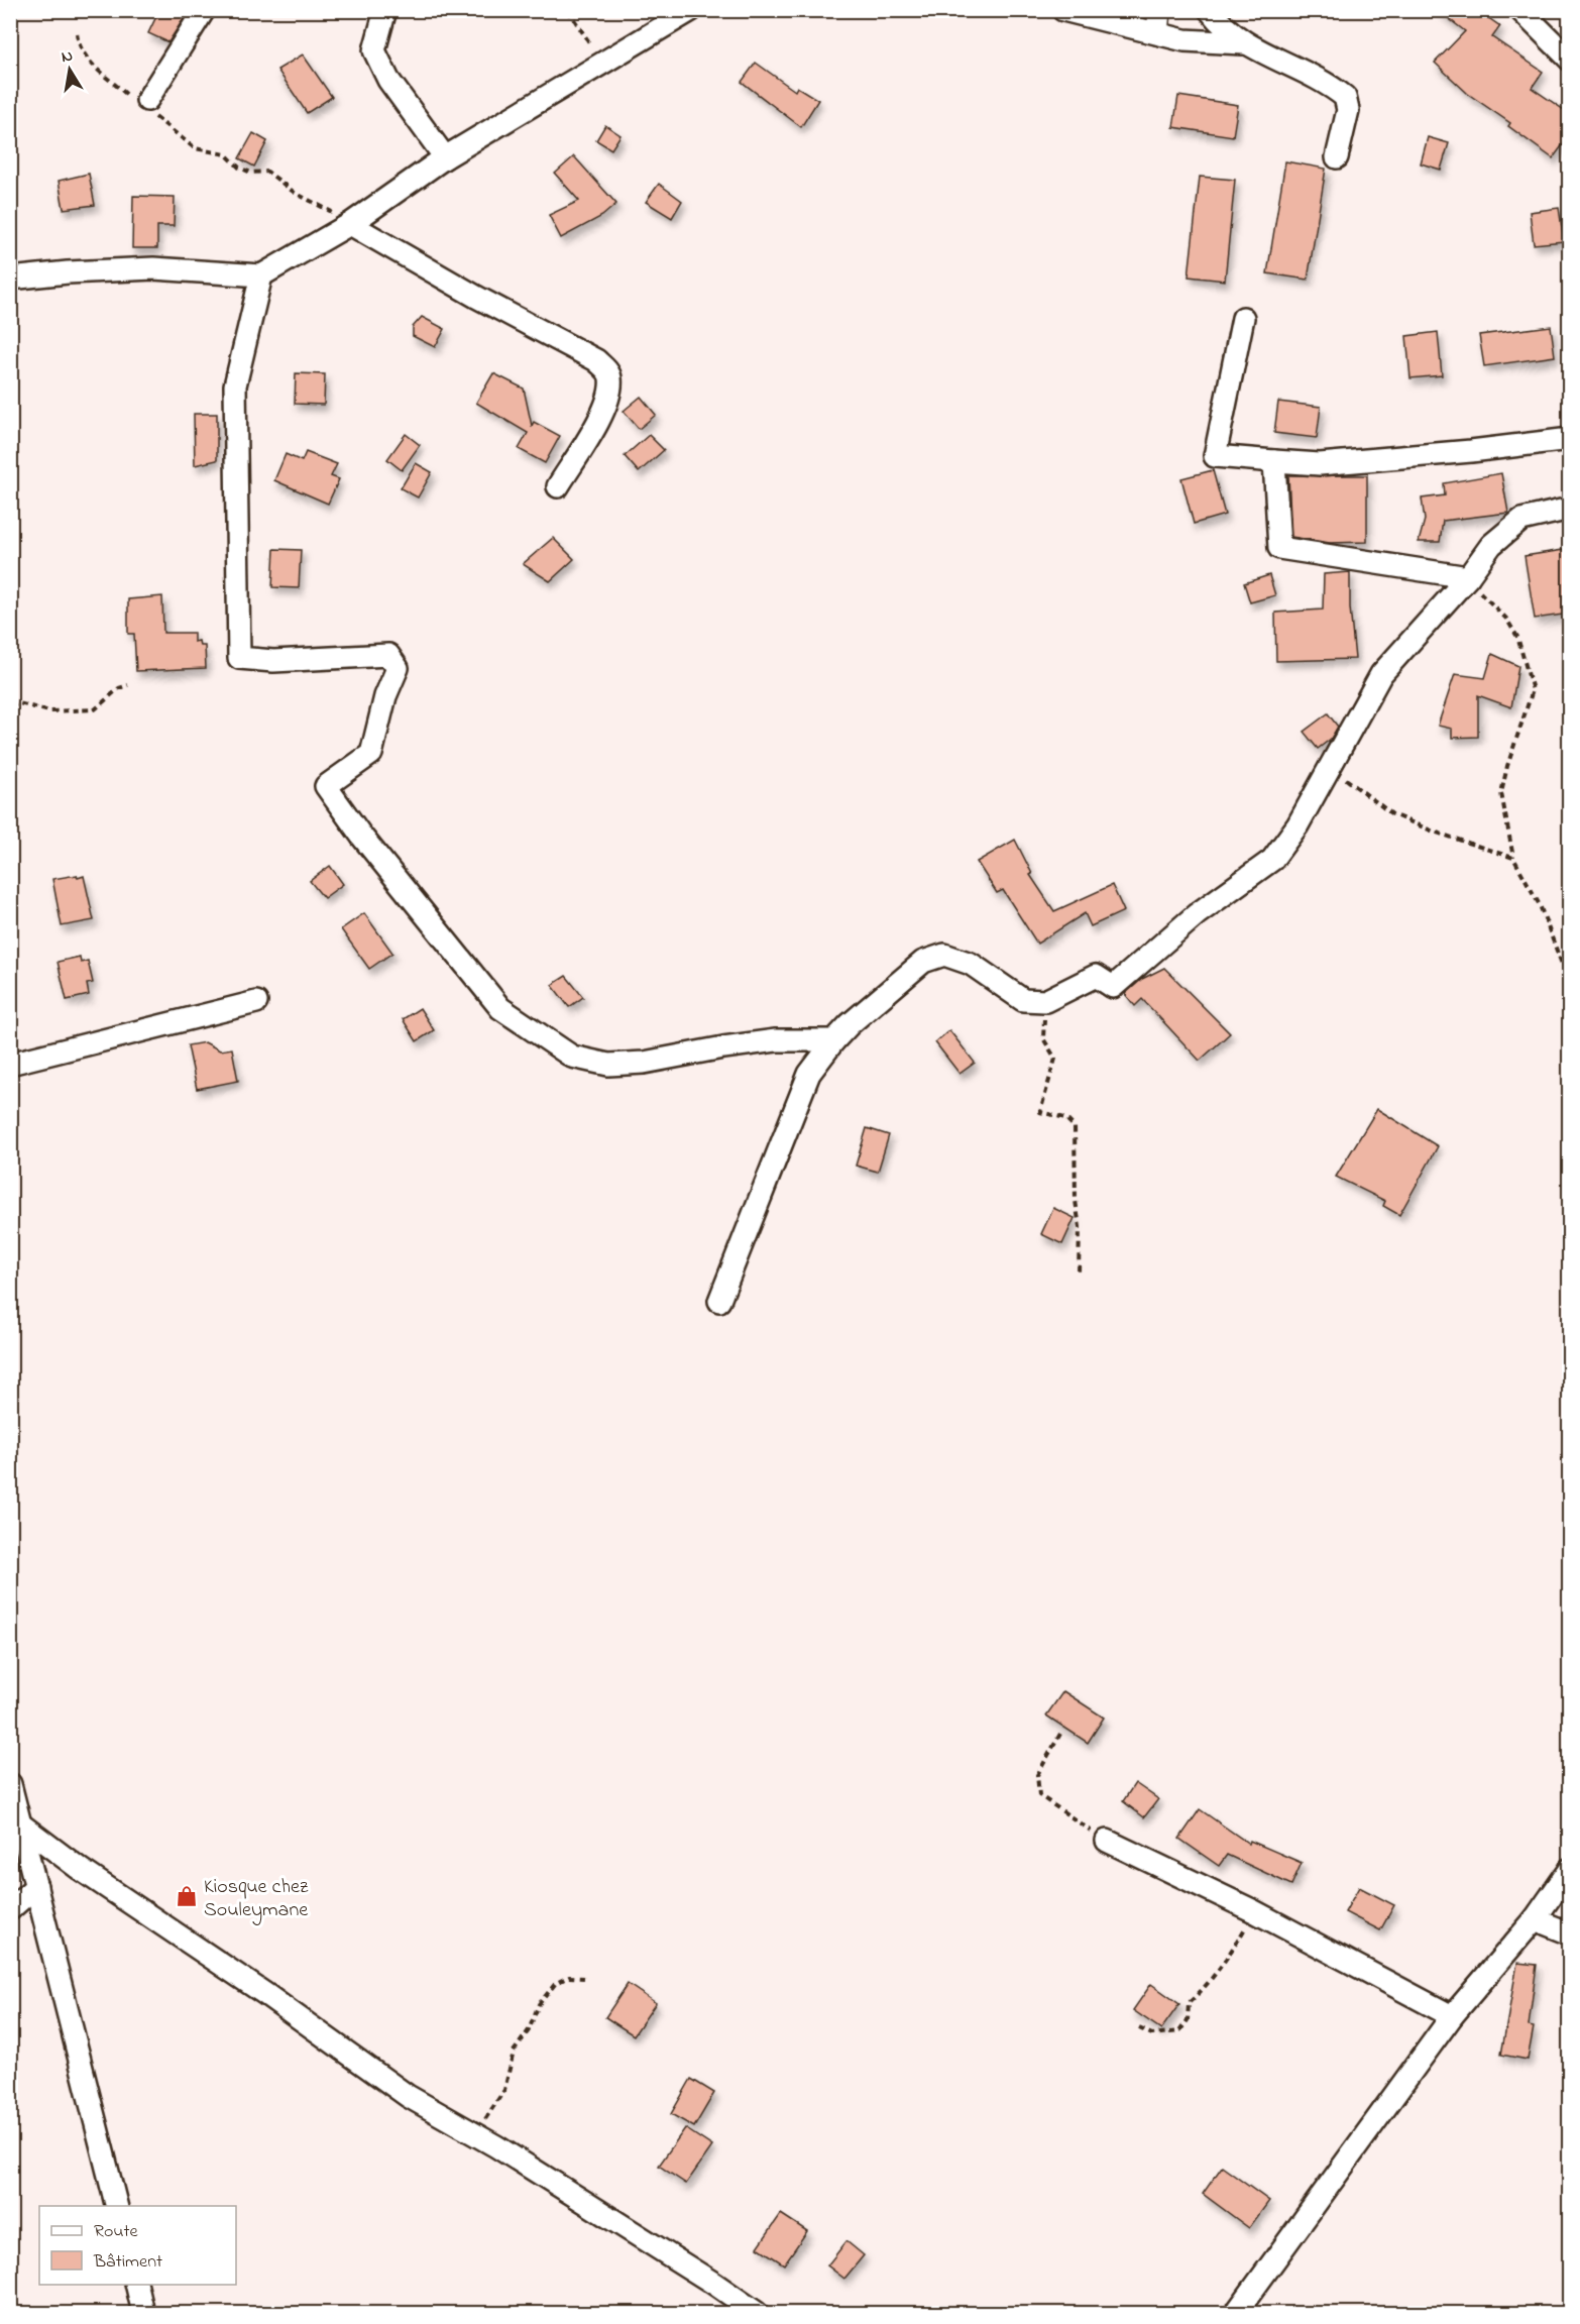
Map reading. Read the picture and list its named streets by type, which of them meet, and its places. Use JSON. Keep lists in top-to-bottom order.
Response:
{
  "places": {
    "shop": ["Kiosque chez Souleymane"]
  },
  "legend": ["Route", "Bâtiment"],
  "north": "top"
}
